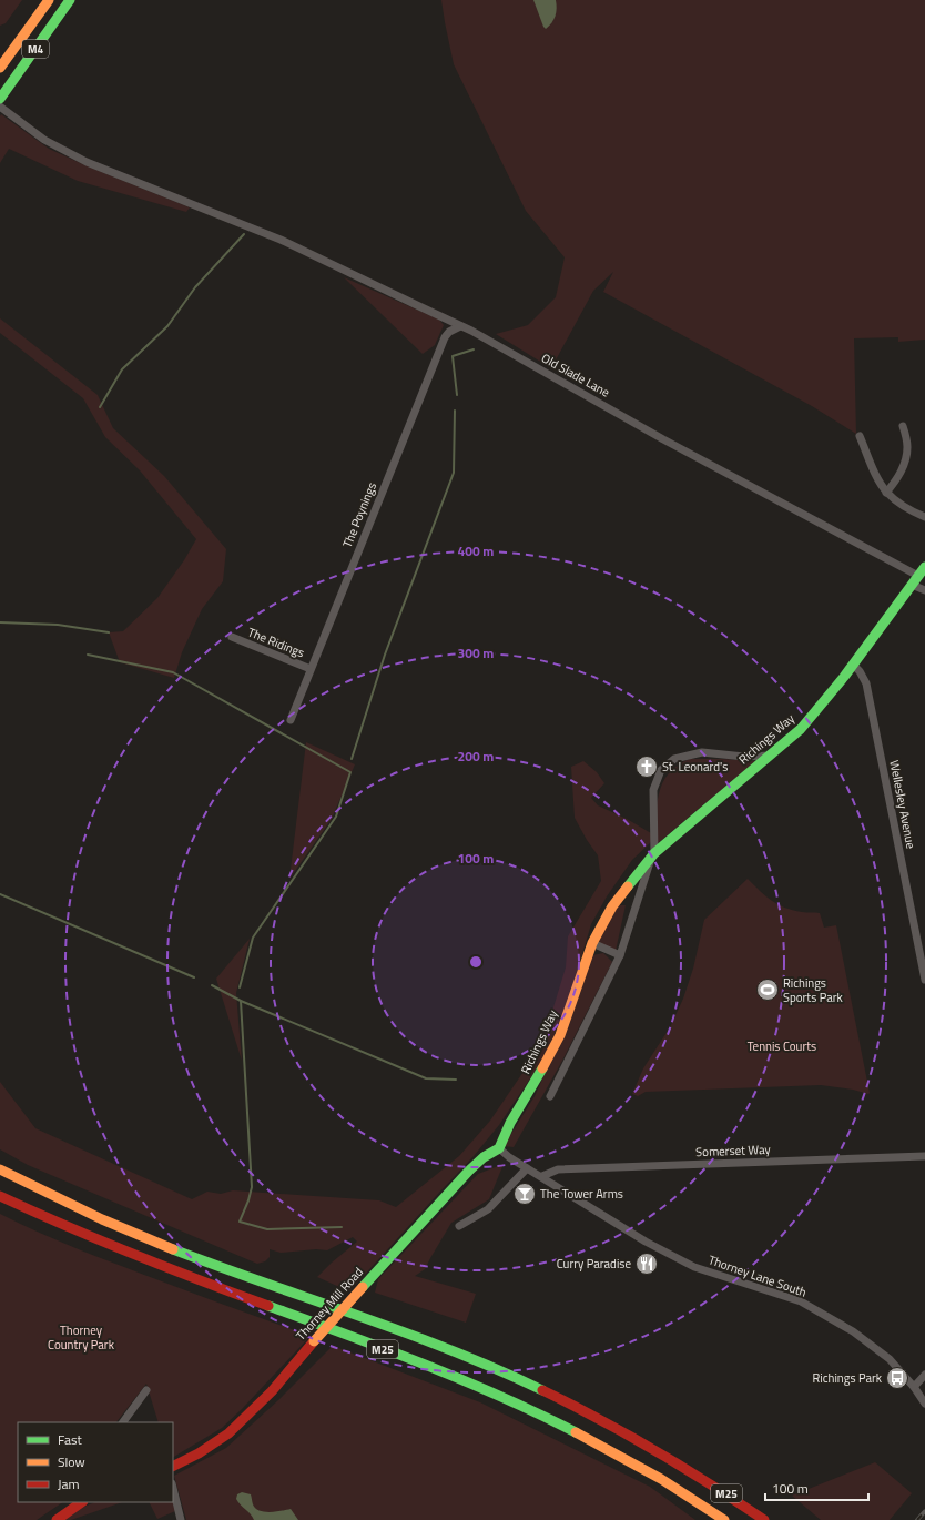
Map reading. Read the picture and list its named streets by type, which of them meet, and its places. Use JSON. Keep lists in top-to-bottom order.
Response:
{
  "streets": {
    "main road": [
      "M4",
      "Richings Way",
      "Thorney Mill Road",
      "M25"
    ],
    "street": [
      "Old Slade Lane",
      "The Poynings",
      "The Ridings",
      "Wellesley Avenue",
      "Somerset Way",
      "Thorney Lane South"
    ]
  },
  "crossings": [
    ["Old Slade Lane", "The Poynings"],
    ["Old Slade Lane", "Richings Way"],
    ["The Poynings", "The Ridings"],
    ["Richings Way", "Wellesley Avenue"],
    ["Richings Way", "Thorney Lane South"],
    ["Richings Way", "Thorney Mill Road"],
    ["Somerset Way", "Thorney Lane South"],
    ["Thorney Lane South", "Thorney Mill Road"]
  ],
  "parks": ["Tennis Courts", "Thorney Country Park"],
  "places": {
    "church": ["St. Leonard's"],
    "sports": ["Richings Sports Park"],
    "bar": ["The Tower Arms"],
    "restaurant": ["Curry Paradise"],
    "bus stop": ["Richings Park"]
  },
  "legend": ["Fast", "Slow", "Jam"],
  "scale_bar": "100 m",
  "rings": [
    "400 m",
    "300 m",
    "200 m",
    "100 m"
  ]
}
